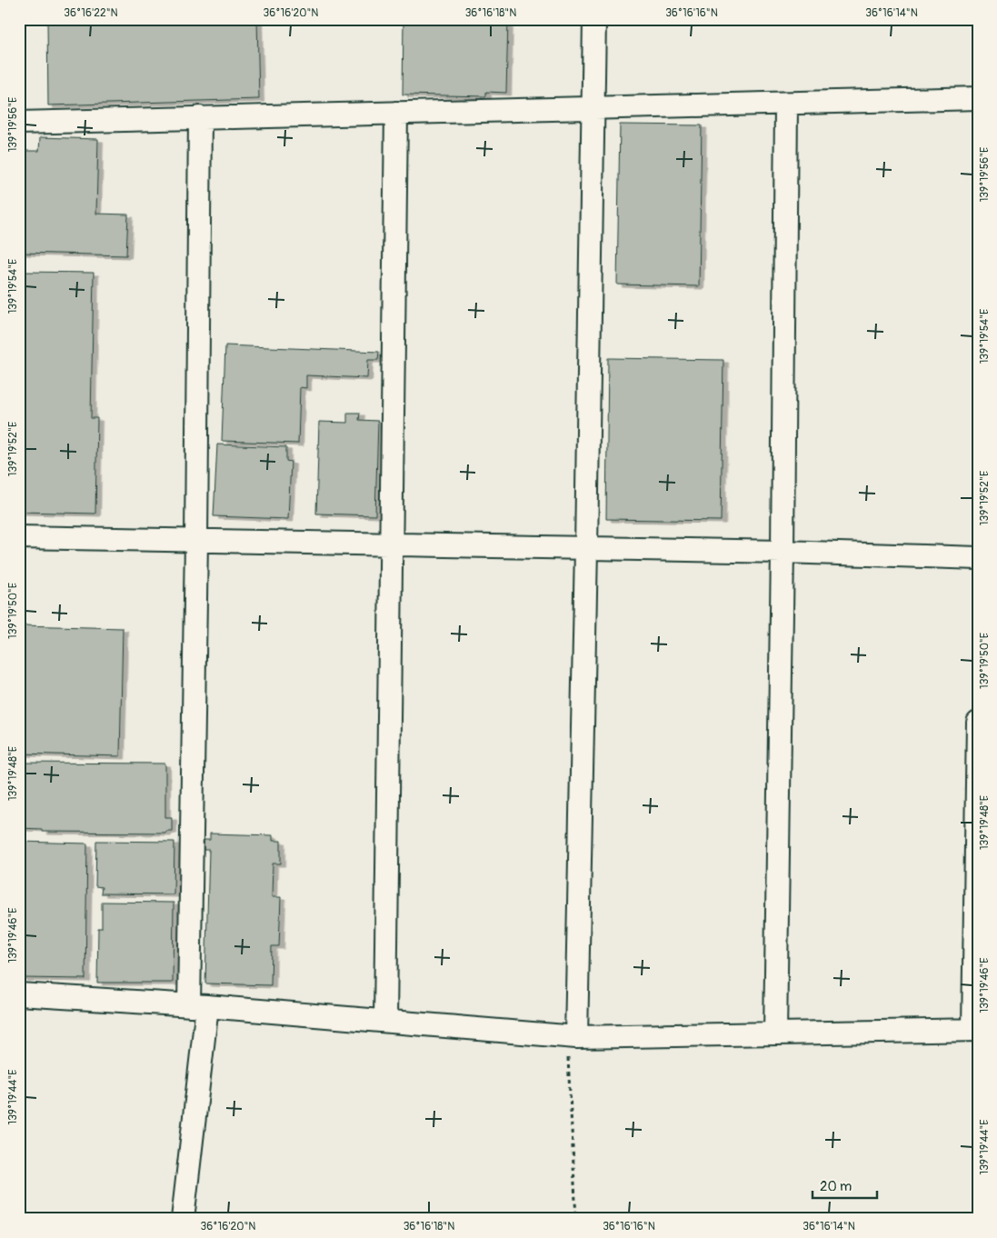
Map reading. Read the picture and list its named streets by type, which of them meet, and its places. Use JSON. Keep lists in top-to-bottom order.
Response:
{
  "scale_bar": "20 m",
  "coordinates": [
    "36°16'22\"N",
    "36°16'20\"N",
    "36°16'18\"N",
    "36°16'16\"N",
    "36°16'14\"N",
    "139°19'56\"E",
    "139°19'54\"E",
    "139°19'52\"E",
    "139°19'50\"E",
    "139°19'48\"E",
    "139°19'46\"E",
    "139°19'44\"E"
  ]
}
